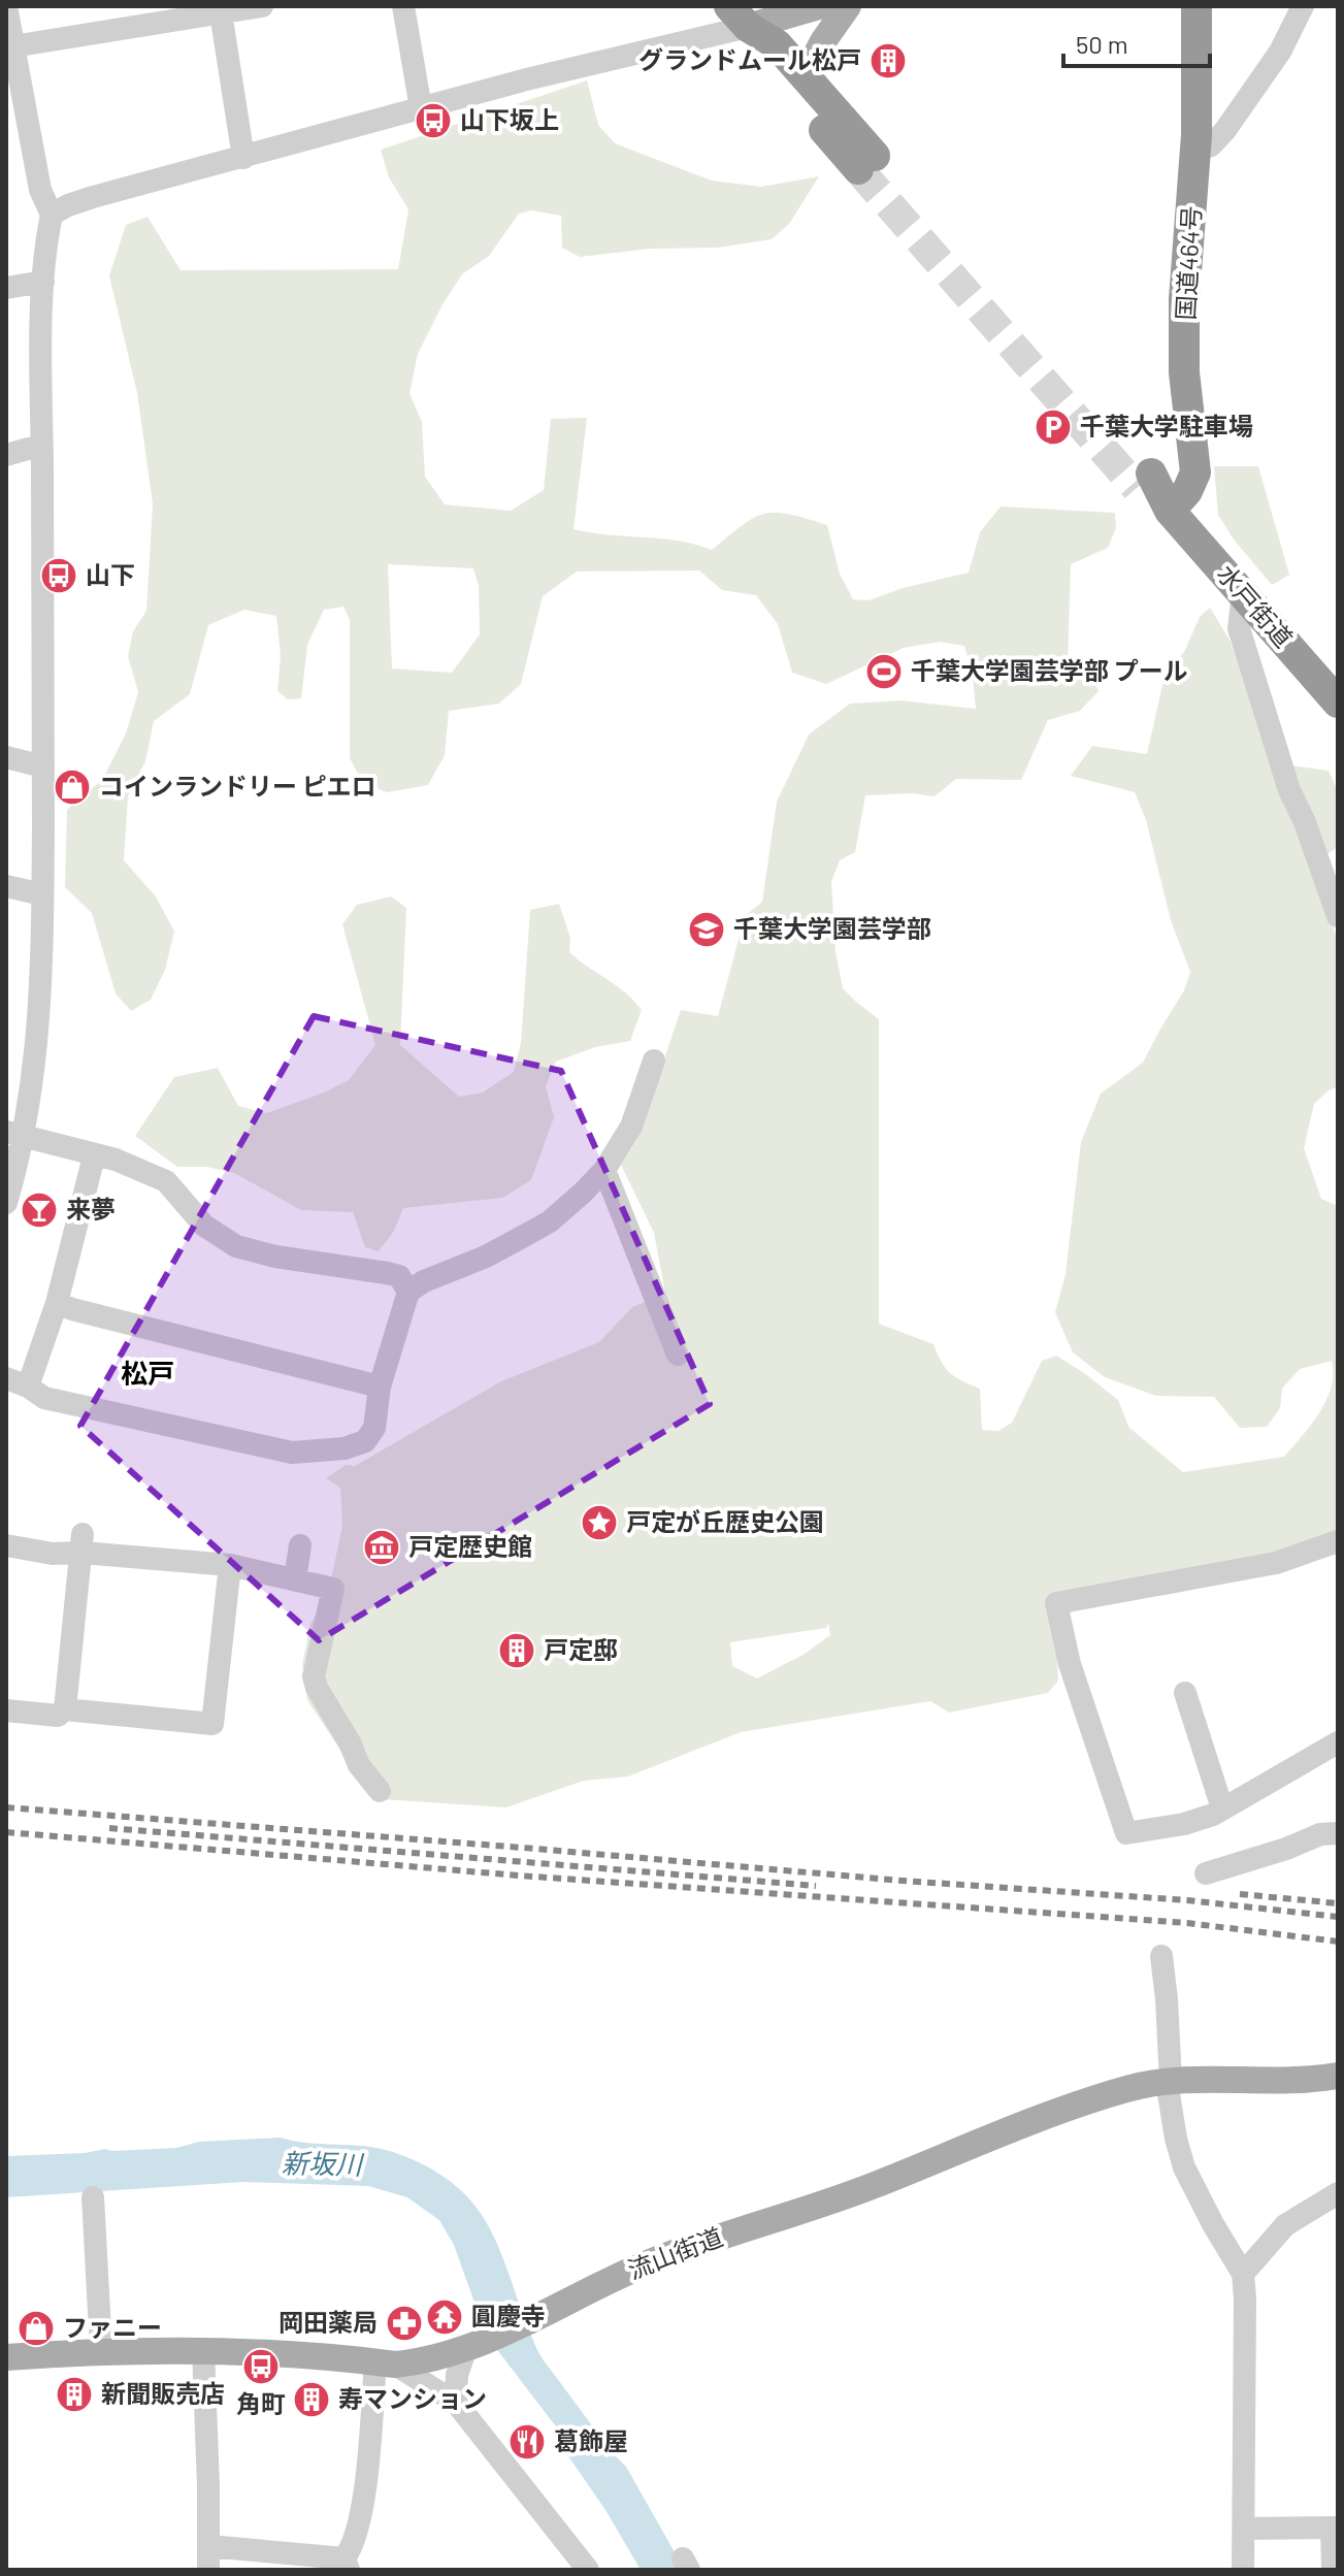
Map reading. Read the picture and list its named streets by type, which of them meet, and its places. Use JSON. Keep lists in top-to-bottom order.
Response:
{
  "streets": {
    "highway": ["国道464号", "水戸街道"],
    "main road": ["流山街道"]
  },
  "crossings": [
    ["国道464号", "水戸街道"]
  ],
  "districts": ["松戸"],
  "water": ["新坂川"],
  "places": {
    "building": [
      "グランドムール松戸",
      "戸定邸",
      "新聞販売店",
      "寿マンション"
    ],
    "bus stop": ["山下坂上", "山下", "角町"],
    "parking": ["千葉大学駐車場"],
    "sports": ["千葉大学園芸学部 プール"],
    "shop": ["コインランドリー ピエロ", "ファニー"],
    "school or university": ["千葉大学園芸学部"],
    "bar": ["来夢"],
    "place": ["戸定が丘歴史公園"],
    "museum": ["戸定歴史館"],
    "temple": ["圓慶寺"],
    "pharmacy": ["岡田薬局"],
    "restaurant": ["葛飾屋"]
  },
  "scale_bar": "50 m"
}
